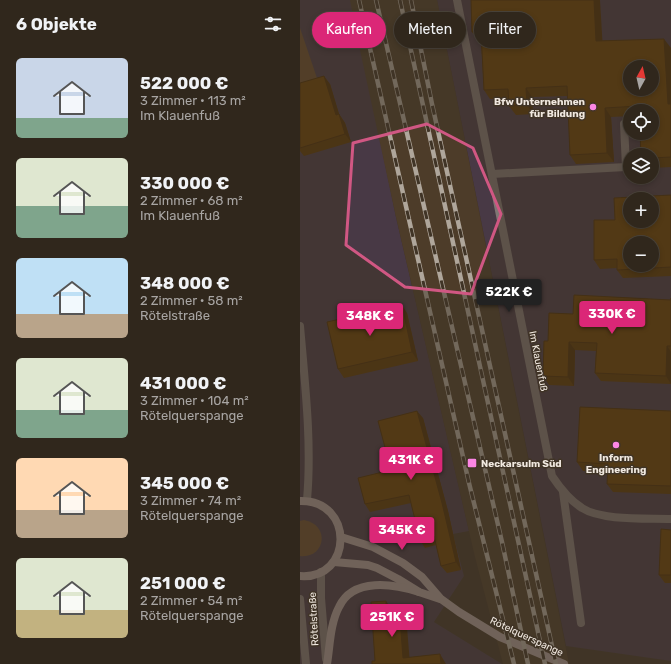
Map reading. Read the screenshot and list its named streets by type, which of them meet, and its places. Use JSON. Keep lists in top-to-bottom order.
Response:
{
  "streets": {
    "main road": ["Rötelquerspange"],
    "street": ["Im Klauenfuß", "Rötelstraße"]
  },
  "places": {
    "other": ["Bfw Unternehmen für Bildung", "Inform Engineering"],
    "transit": ["Neckarsulm Süd"]
  },
  "north": "top",
  "page": {
    "heading": "6 Objekte",
    "chip": ["Kaufen", "Mieten", "Filter"],
    "list": [
      {
        "name": "522 000 €",
        "note": "3 Zimmer · 113 m² · Im Klauenfuß"
      },
      {
        "name": "330 000 €",
        "note": "2 Zimmer · 68 m² · Im Klauenfuß"
      },
      {
        "name": "348 000 €",
        "note": "2 Zimmer · 58 m² · Rötelstraße"
      },
      {
        "name": "431 000 €",
        "note": "3 Zimmer · 104 m² · Rötelquerspange"
      },
      {
        "name": "345 000 €",
        "note": "3 Zimmer · 74 m² · Rötelquerspange"
      },
      {
        "name": "251 000 €",
        "note": "2 Zimmer · 54 m² · Rötelquerspange"
      }
    ],
    "map_buttons": ["+", "−"],
    "price": [
      "522K €",
      "330K €",
      "348K €",
      "431K €",
      "345K €",
      "251K €"
    ]
  }
}
